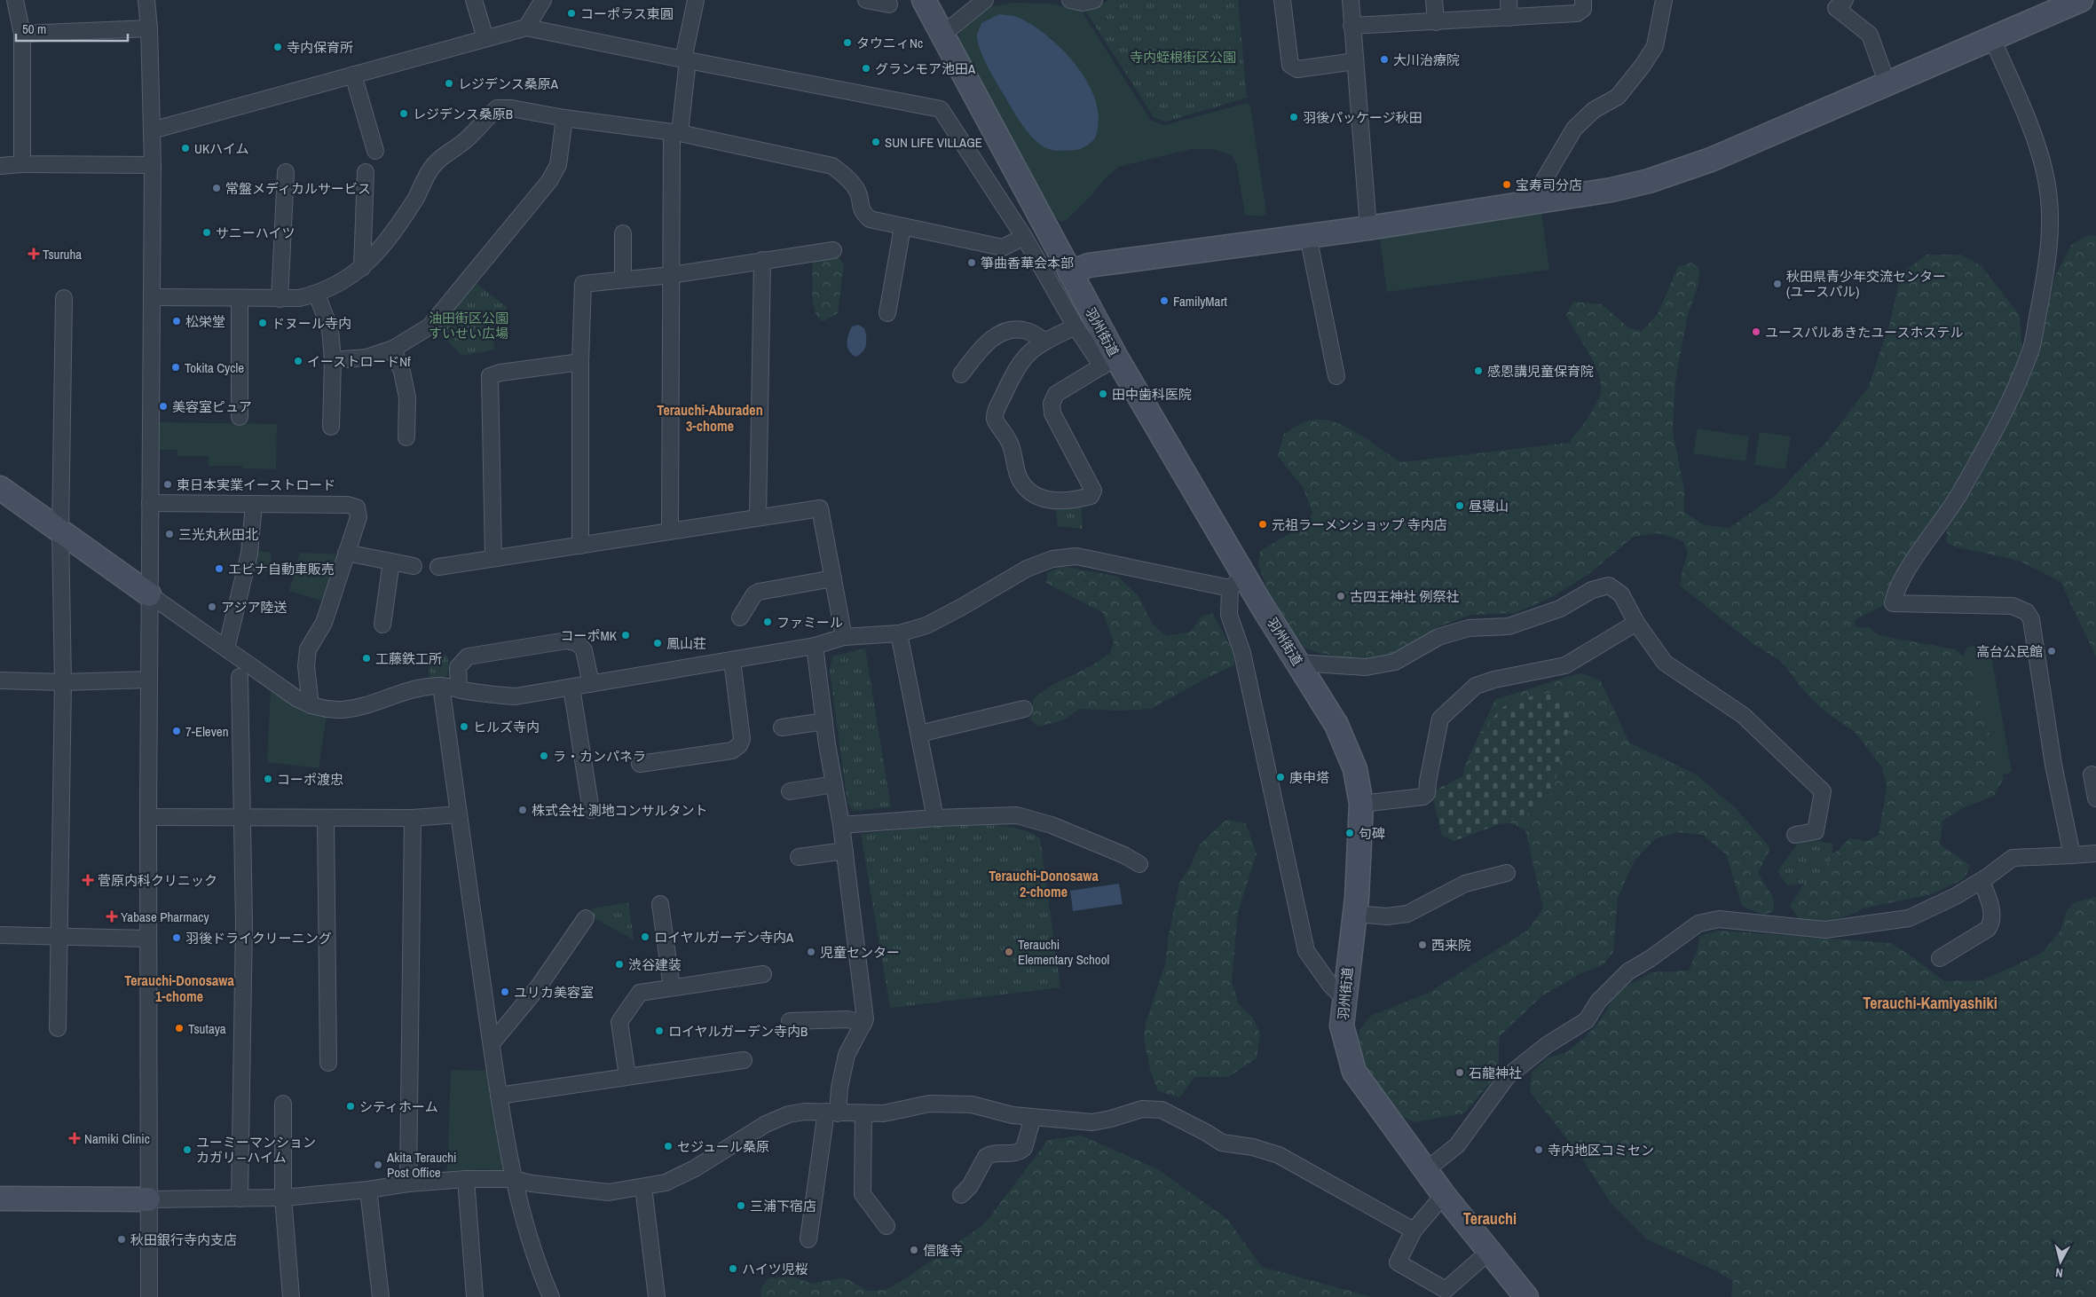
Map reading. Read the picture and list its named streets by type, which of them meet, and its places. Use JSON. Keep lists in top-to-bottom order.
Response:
{
  "streets": {
    "street": ["羽州街道"]
  },
  "districts": [
    "Terauchi-Aburaden 3-chome",
    "Terauchi-Donosawa 2-chome",
    "Terauchi-Donosawa 1-chome",
    "Terauchi-Kamiyashiki",
    "Terauchi"
  ],
  "parks": ["寺内蛭根街区公園", "油田街区公園 すいせい広場"],
  "places": {
    "other": [
      "コーポラス東圓",
      "タウニィNc",
      "寺内保育所",
      "大川治療院",
      "グランモア池田A",
      "レジデンス桑原A",
      "レジデンス桑原B",
      "羽後パッケージ秋田",
      "SUN LIFE VILLAGE",
      "UKハイム",
      "宝寿司分店",
      "常盤メディカルサービス",
      "サニーハイツ",
      "箏曲香華会本部",
      "秋田県青少年交流センター (ユースパル)",
      "FamilyMart",
      "松栄堂",
      "ドヌール寺内",
      "ユースパルあきたユースホステル",
      "イーストロードNf",
      "Tokita Cycle",
      "感恩講児童保育院",
      "田中歯科医院",
      "美容室ピュア",
      "東日本実業イーストロード",
      "昼寝山",
      "元祖ラーメンショップ 寺内店",
      "三光丸秋田北",
      "エビナ自動車販売",
      "古四王神社 例祭社",
      "アジア陸送",
      "ファミール",
      "コーポMK",
      "鳳山荘",
      "高台公民館",
      "工藤鉄工所",
      "ヒルズ寺内",
      "7-Eleven",
      "ラ・カンパネラ",
      "庚申塔",
      "コーポ渡忠",
      "株式会社 測地コンサルタント",
      "句碑",
      "ロイヤルガーデン寺内A",
      "羽後ドライクリーニング",
      "西来院",
      "児童センター",
      "Terauchi Elementary School",
      "渋谷建装",
      "ユリカ美容室",
      "Tsutaya",
      "ロイヤルガーデン寺内B",
      "石龍神社",
      "シティホーム",
      "セジュール桑原",
      "ユーミーマンション カガリ―ハイム",
      "寺内地区コミセン",
      "Akita Terauchi Post Office",
      "三浦下宿店",
      "秋田銀行寺内支店",
      "信隆寺",
      "ハイツ児桜"
    ],
    "health": [
      "Tsuruha",
      "菅原内科クリニック",
      "Yabase Pharmacy",
      "Namiki Clinic"
    ]
  },
  "scale_bar": "50 m",
  "north": "bottom"
}
